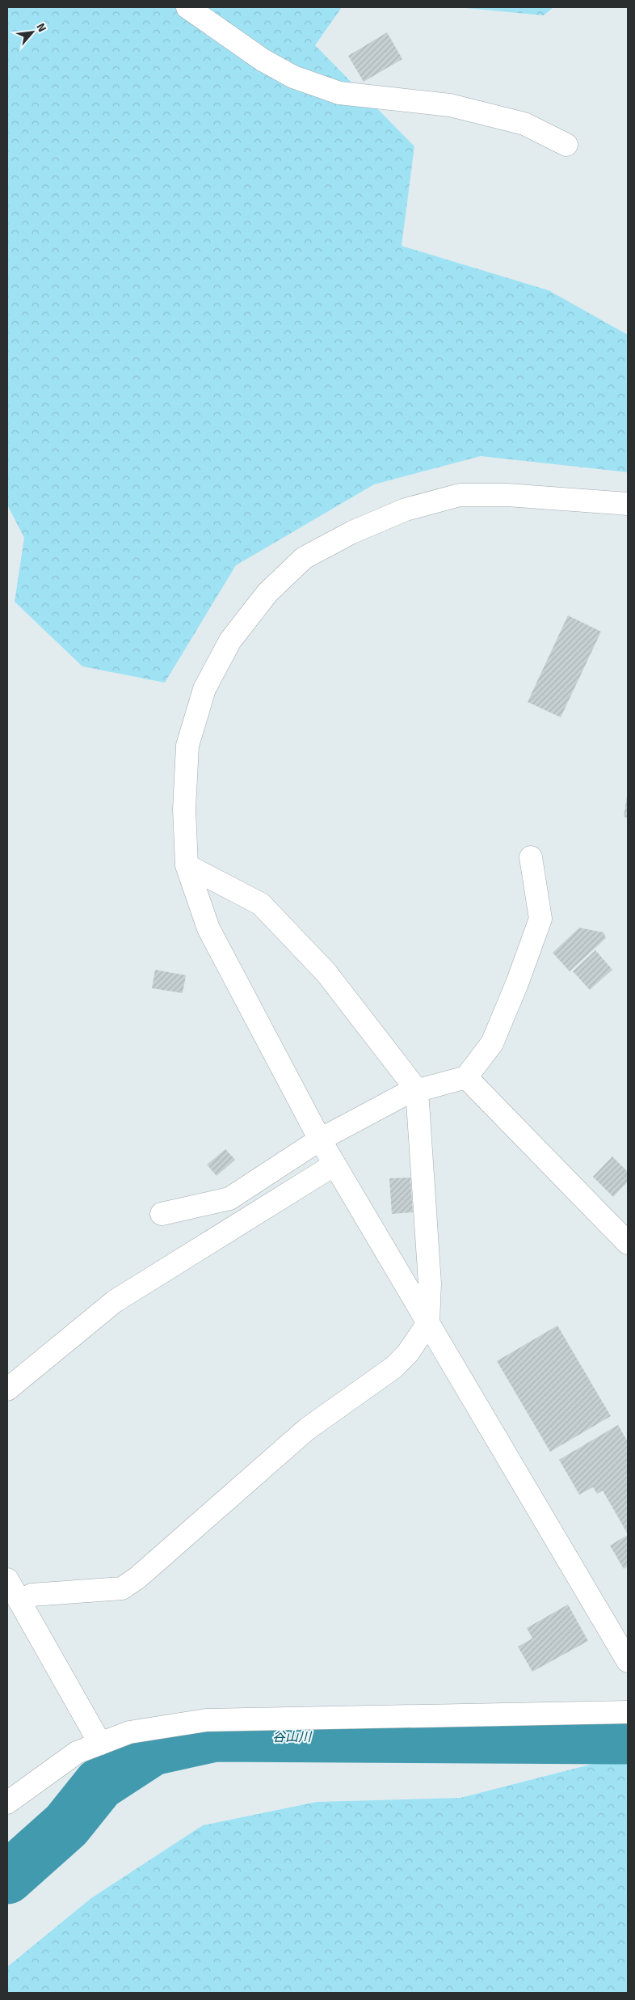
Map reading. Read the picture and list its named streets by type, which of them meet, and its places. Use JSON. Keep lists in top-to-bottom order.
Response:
{
  "water": ["谷山川"],
  "north": "top right"
}
